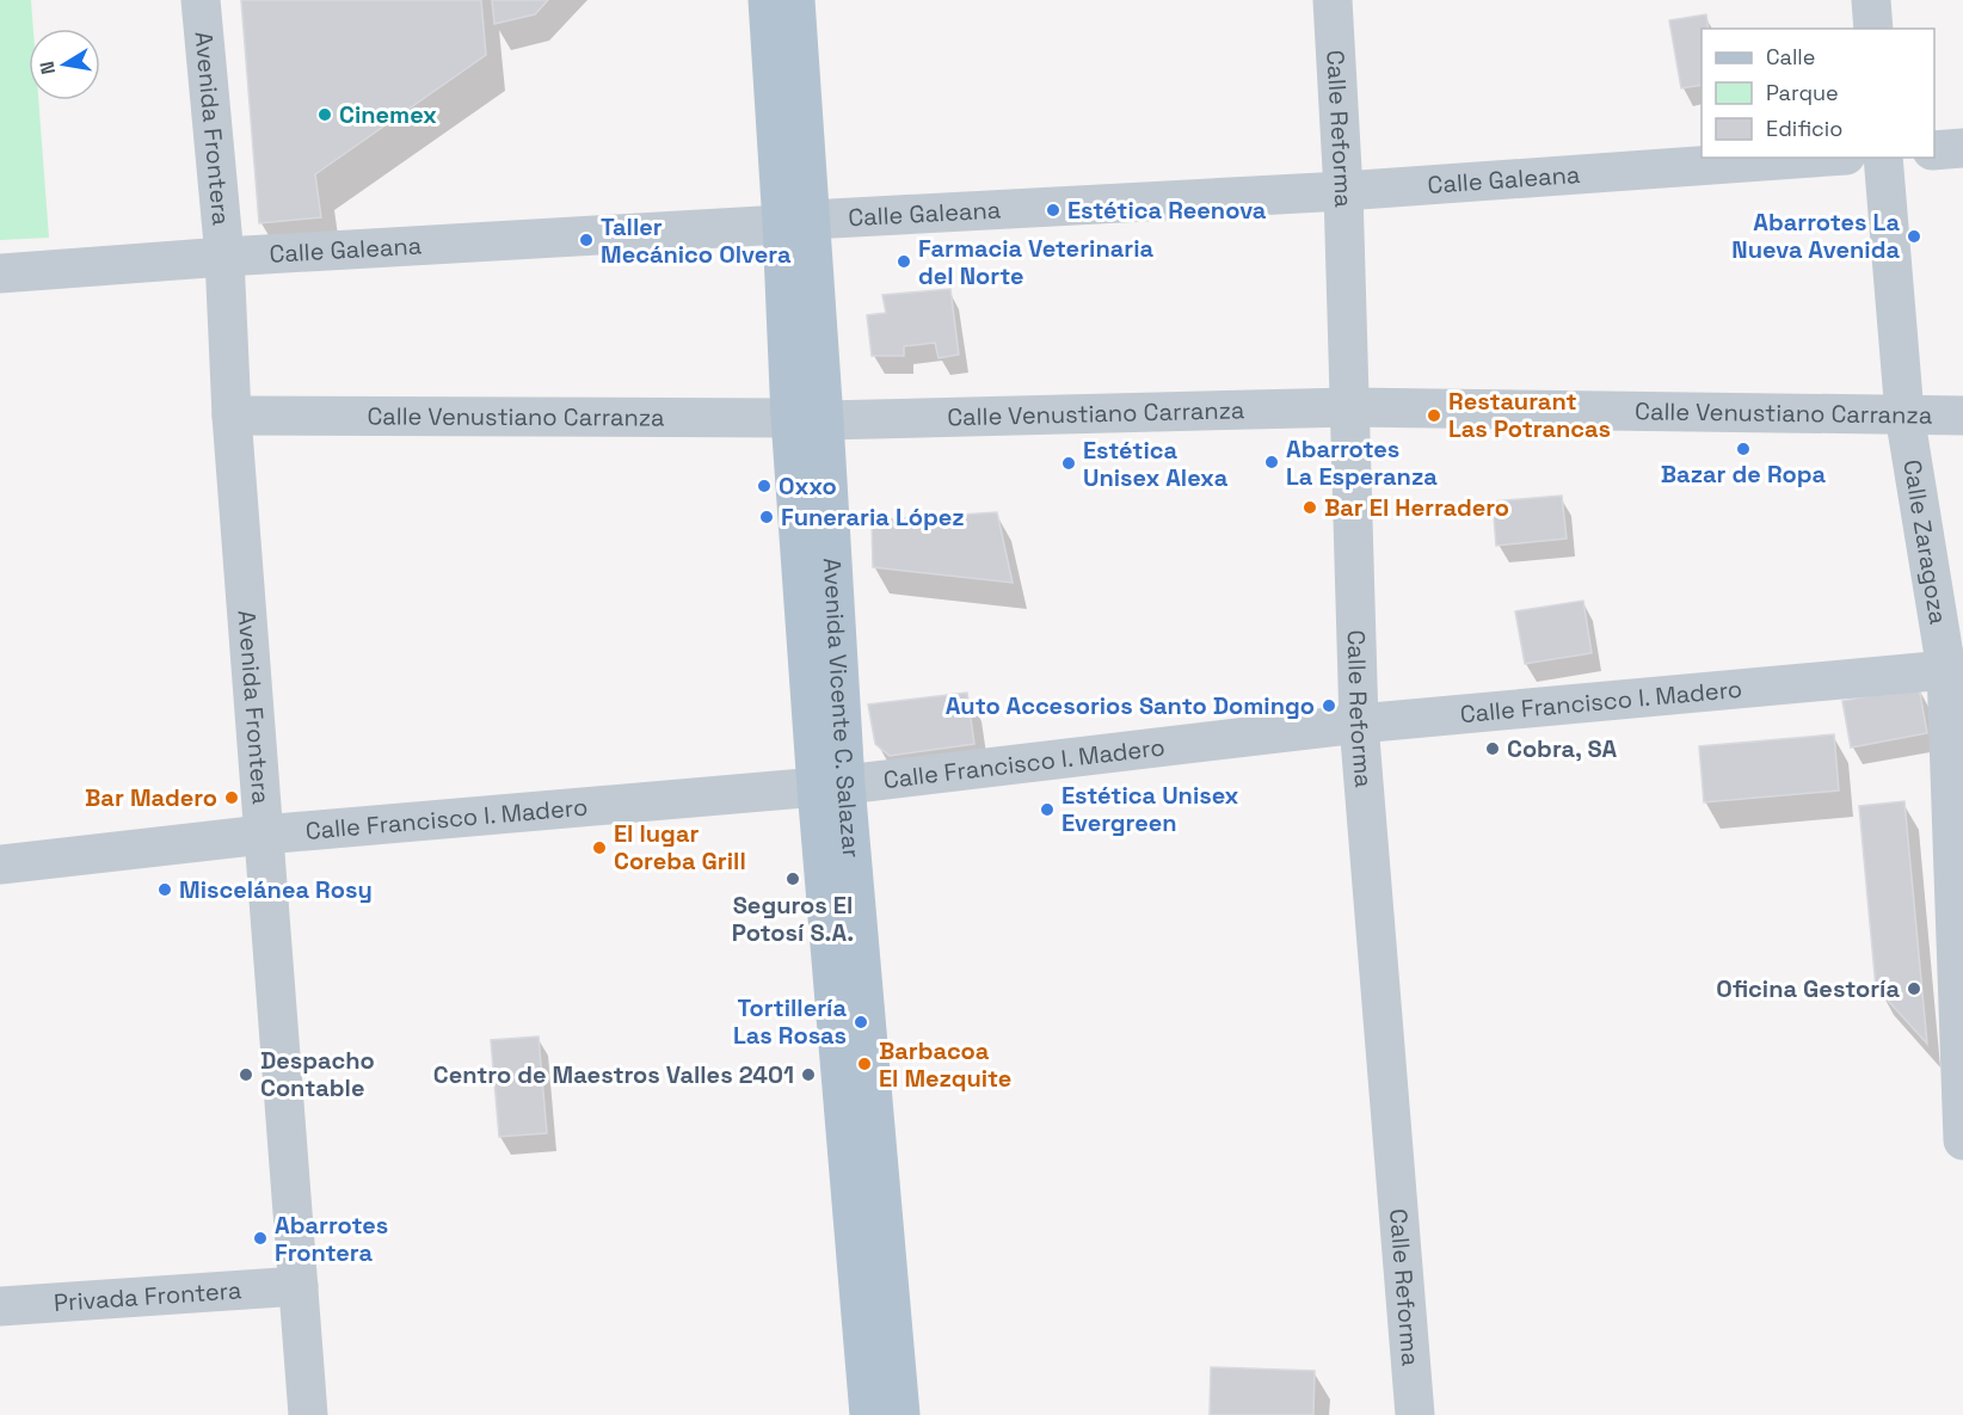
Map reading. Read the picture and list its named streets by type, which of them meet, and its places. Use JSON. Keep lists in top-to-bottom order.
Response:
{
  "streets": {
    "main road": ["Avenida Vicente C. Salazar"],
    "street": [
      "Avenida Frontera",
      "Calle Reforma",
      "Calle Galeana",
      "Calle Venustiano Carranza",
      "Calle Zaragoza",
      "Calle Francisco I. Madero",
      "Privada Frontera"
    ]
  },
  "crossings": [
    ["Avenida Frontera", "Calle Galeana"],
    ["Avenida Frontera", "Calle Venustiano Carranza"],
    ["Avenida Frontera", "Calle Francisco I. Madero"],
    ["Avenida Frontera", "Privada Frontera"],
    ["Calle Reforma", "Calle Galeana"],
    ["Calle Reforma", "Calle Venustiano Carranza"],
    ["Calle Reforma", "Calle Francisco I. Madero"],
    ["Calle Galeana", "Avenida Vicente C. Salazar"],
    ["Calle Venustiano Carranza", "Calle Zaragoza"],
    ["Calle Venustiano Carranza", "Avenida Vicente C. Salazar"],
    ["Calle Zaragoza", "Calle Francisco I. Madero"],
    ["Calle Francisco I. Madero", "Avenida Vicente C. Salazar"]
  ],
  "places": [
    "Cinemex",
    "Estética Reenova",
    "Abarrotes La Nueva Avenida",
    "Taller Mecánico Olvera",
    "Farmacia Veterinaria del Norte",
    "Restaurant Las Potrancas",
    "Bazar de Ropa",
    "Abarrotes La Esperanza",
    "Estética Unisex Alexa",
    "Oxxo",
    "Bar El Herradero",
    "Funeraria López",
    "Auto Accesorios Santo Domingo",
    "Cobra, SA",
    "Bar Madero",
    "Estética Unisex Evergreen",
    "El lugar Coreba Grill",
    "Seguros El Potosí S.A.",
    "Miscelánea Rosy",
    "Oficina Gestoría",
    "Tortillería Las Rosas",
    "Barbacoa El Mezquite",
    "Despacho Contable",
    "Centro de Maestros Valles 2401",
    "Abarrotes Frontera"
  ],
  "legend": ["Calle", "Parque", "Edificio"],
  "north": "left"
}
